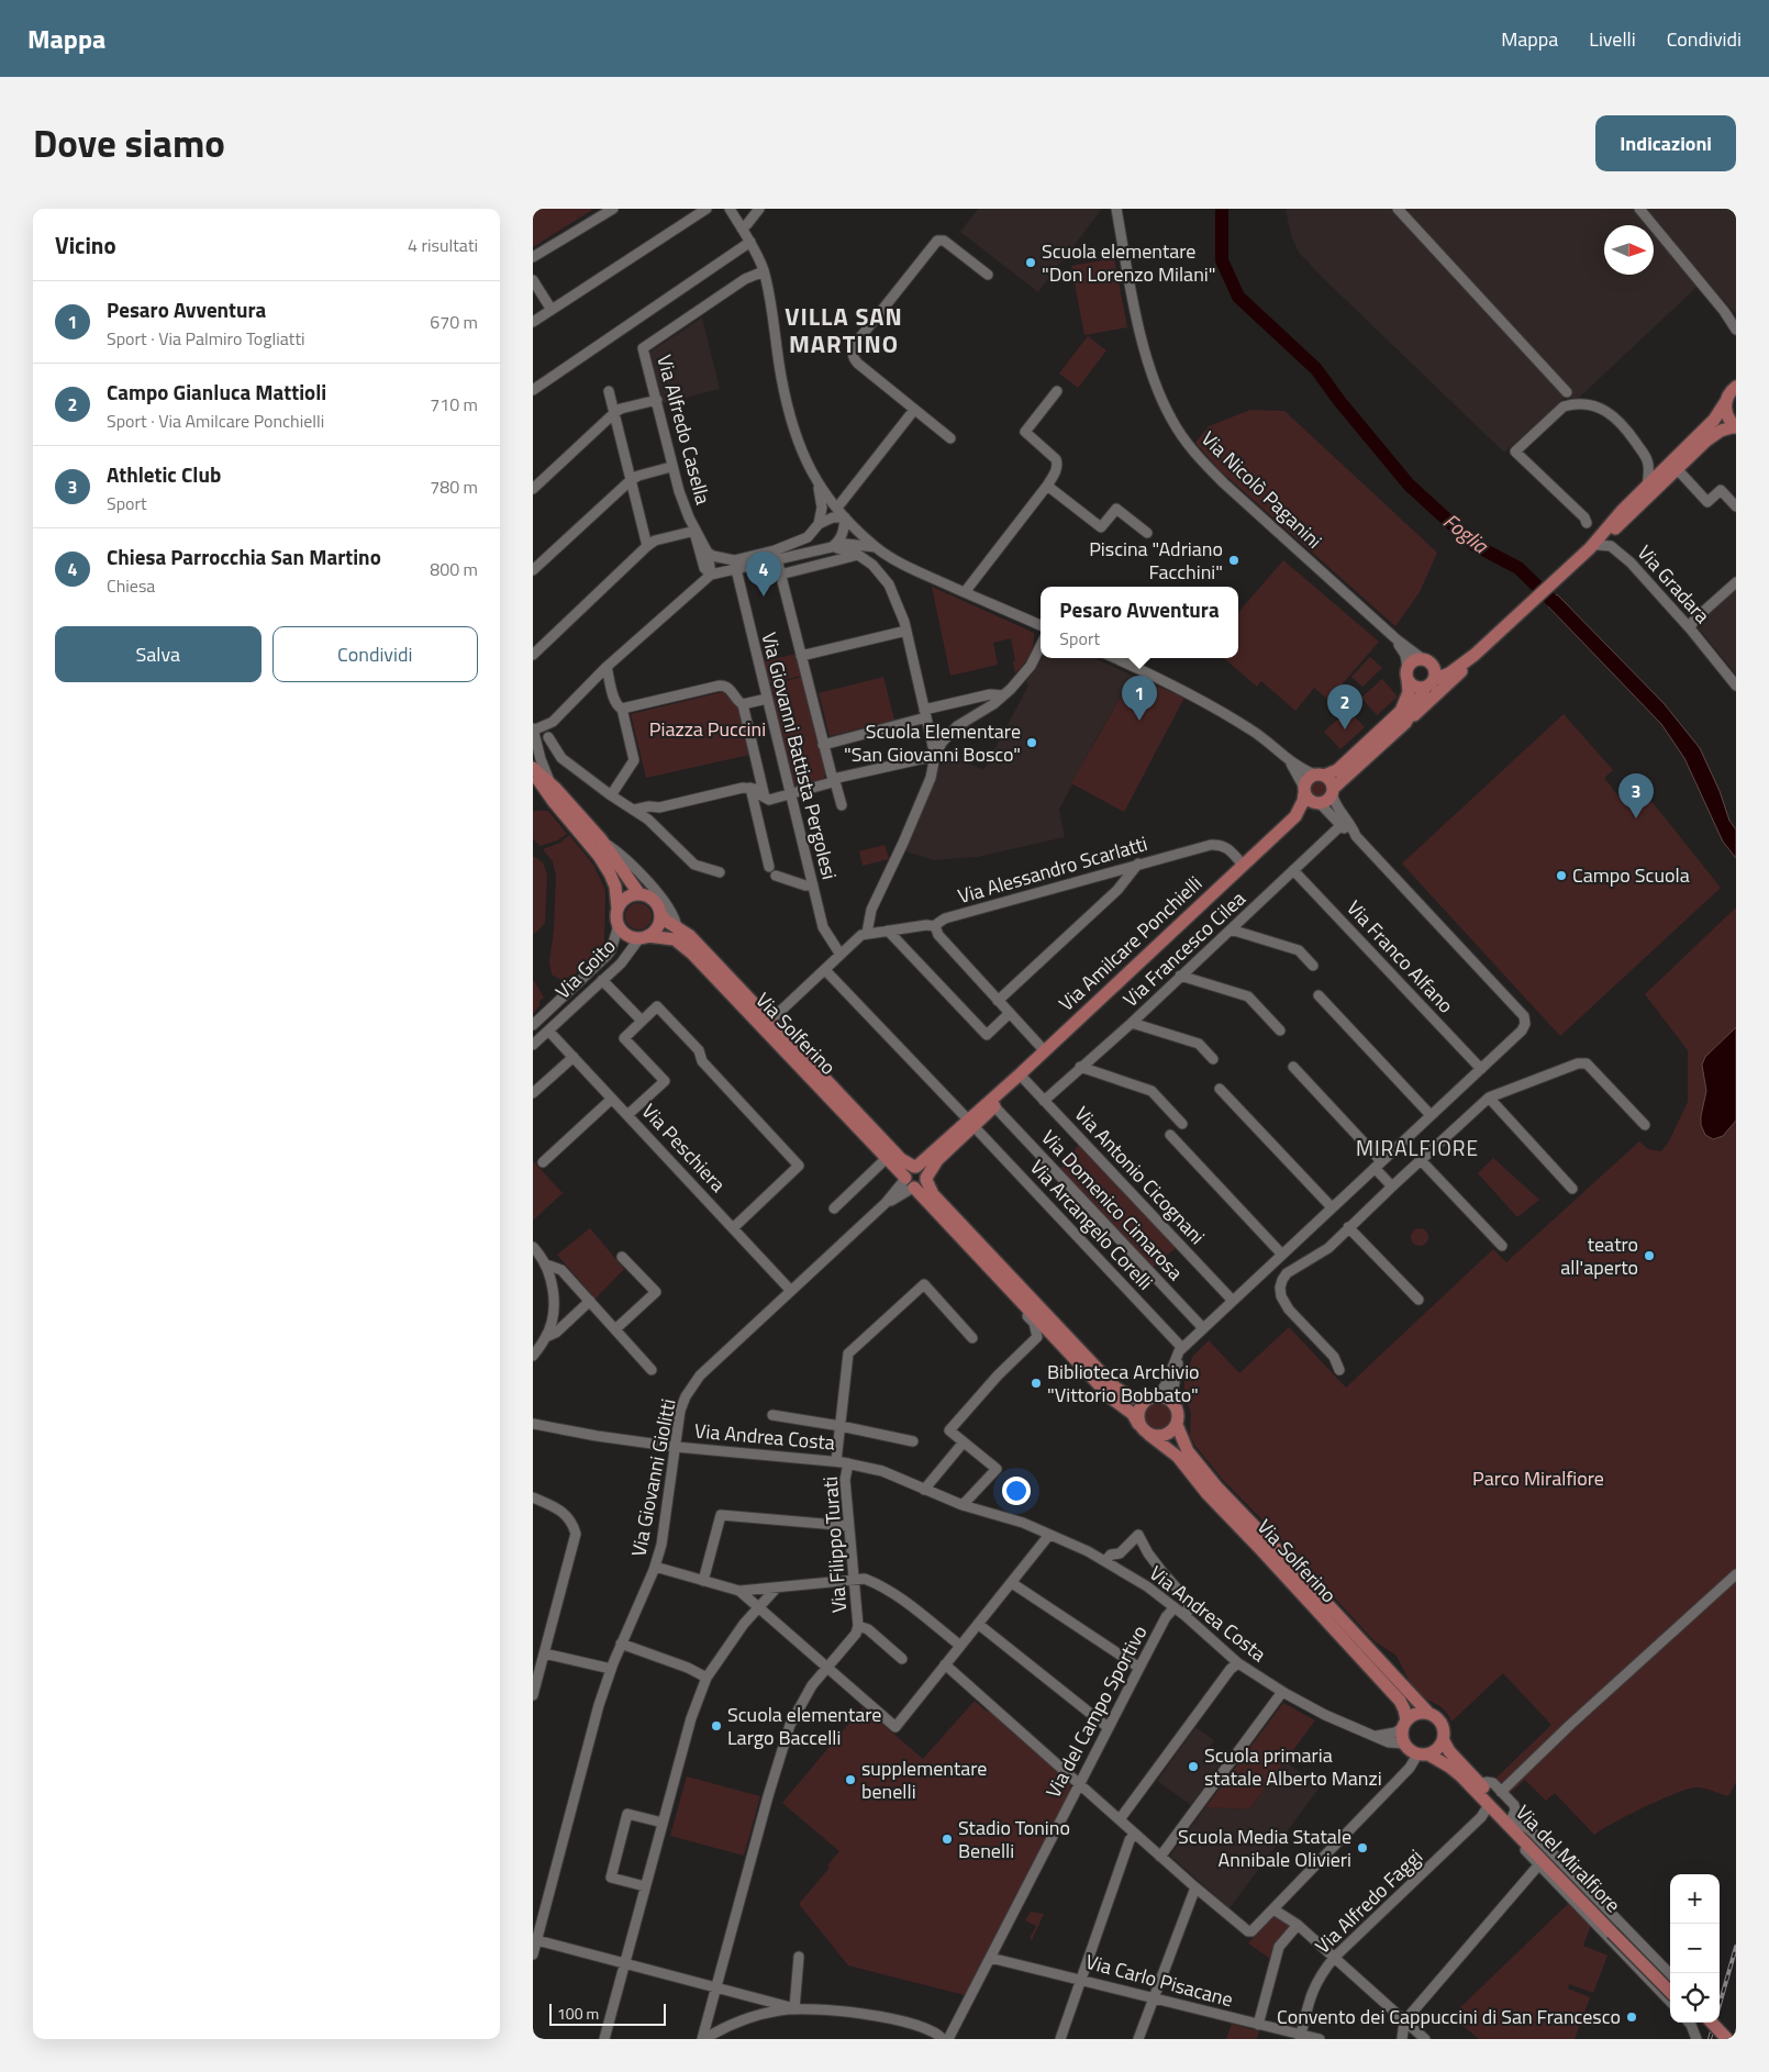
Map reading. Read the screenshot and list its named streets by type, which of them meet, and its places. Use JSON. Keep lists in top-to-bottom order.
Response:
{
  "streets": {
    "main road": ["Via Amilcare Ponchielli", "Via Solferino", "Via del Miralfiore"],
    "street": [
      "Via Alfredo Casella",
      "Via Nicolò Paganini",
      "Via Gradara",
      "Via Giovanni Battista Pergolesi",
      "Via Alessandro Scarlatti",
      "Via Francesco Cilea",
      "Via Franco Alfano",
      "Via Goito",
      "Via Peschiera",
      "Via Antonio Cicognani",
      "Via Domenico Cimarosa",
      "Via Arcangelo Corelli",
      "Via Andrea Costa",
      "Via Giovanni Giolitti",
      "Via Filippo Turati",
      "Via del Campo Sportivo",
      "Via Alfredo Faggi",
      "Via Carlo Pisacane"
    ]
  },
  "crossings": [
    ["Via Nicolò Paganini", "Via Amilcare Ponchielli"],
    ["Via Alessandro Scarlatti", "Via Amilcare Ponchielli"],
    ["Via Amilcare Ponchielli", "Via Solferino"],
    ["Via Amilcare Ponchielli", "Via Antonio Cicognani"],
    ["Via Amilcare Ponchielli", "Via Domenico Cimarosa"],
    ["Via Amilcare Ponchielli", "Via Arcangelo Corelli"],
    ["Via Amilcare Ponchielli", "Via Giovanni Giolitti"],
    ["Via Francesco Cilea", "Via Franco Alfano"],
    ["Via Francesco Cilea", "Via Antonio Cicognani"],
    ["Via Goito", "Via Solferino"],
    ["Via Goito", "Via Peschiera"],
    ["Via Solferino", "Via Andrea Costa"],
    ["Via Solferino", "Via Giovanni Giolitti"],
    ["Via Solferino", "Via del Miralfiore"],
    ["Via Peschiera", "Via Giovanni Giolitti"],
    ["Via Andrea Costa", "Via Giovanni Giolitti"],
    ["Via Andrea Costa", "Via Filippo Turati"],
    ["Via Andrea Costa", "Via del Campo Sportivo"],
    ["Via Andrea Costa", "Via del Miralfiore"],
    ["Via del Campo Sportivo", "Via Carlo Pisacane"],
    ["Via del Miralfiore", "Via Alfredo Faggi"],
    ["Via Alfredo Faggi", "Via Carlo Pisacane"]
  ],
  "districts": ["VILLA SAN MARTINO", "MIRALFIORE"],
  "water": ["Foglia"],
  "parks": ["Piazza Puccini", "Parco Miralfiore"],
  "places": [
    "Scuola elementare \"Don Lorenzo Milani\"",
    "Piscina \"Adriano Facchini\"",
    "Scuola Elementare \"San Giovanni Bosco\"",
    "Campo Scuola",
    "teatro all'aperto",
    "Biblioteca Archivio \"Vittorio Bobbato\"",
    "Scuola elementare Largo Baccelli",
    "Scuola primaria statale Alberto Manzi",
    "supplementare benelli",
    "Stadio Tonino Benelli",
    "Scuola Media Statale Annibale Olivieri",
    "Convento dei Cappuccini di San Francesco"
  ],
  "scale_bar": "100 m",
  "north": "right",
  "page": {
    "header": "Mappa",
    "nav": ["Mappa", "Livelli", "Condividi"],
    "title": "Dove siamo",
    "buttons": [
      "Indicazioni",
      ["Salva", "Condividi"]
    ],
    "heading": ["Vicino", "4 risultati"],
    "list": [
      {
        "mark": "1",
        "name": "Pesaro Avventura",
        "note": "Sport · Via Palmiro Togliatti",
        "value": "670 m"
      },
      {
        "mark": "2",
        "name": "Campo Gianluca Mattioli",
        "note": "Sport · Via Amilcare Ponchielli",
        "value": "710 m"
      },
      {
        "mark": "3",
        "name": "Athletic Club",
        "note": "Sport",
        "value": "780 m"
      },
      {
        "mark": "4",
        "name": "Chiesa Parrocchia San Martino",
        "note": "Chiesa",
        "value": "800 m"
      }
    ],
    "pins": [
      "4",
      "1",
      "2",
      "3"
    ],
    "popup": ["Pesaro Avventura", "Sport"],
    "map_buttons": ["+", "−"],
    "scale": "100 m"
  }
}
